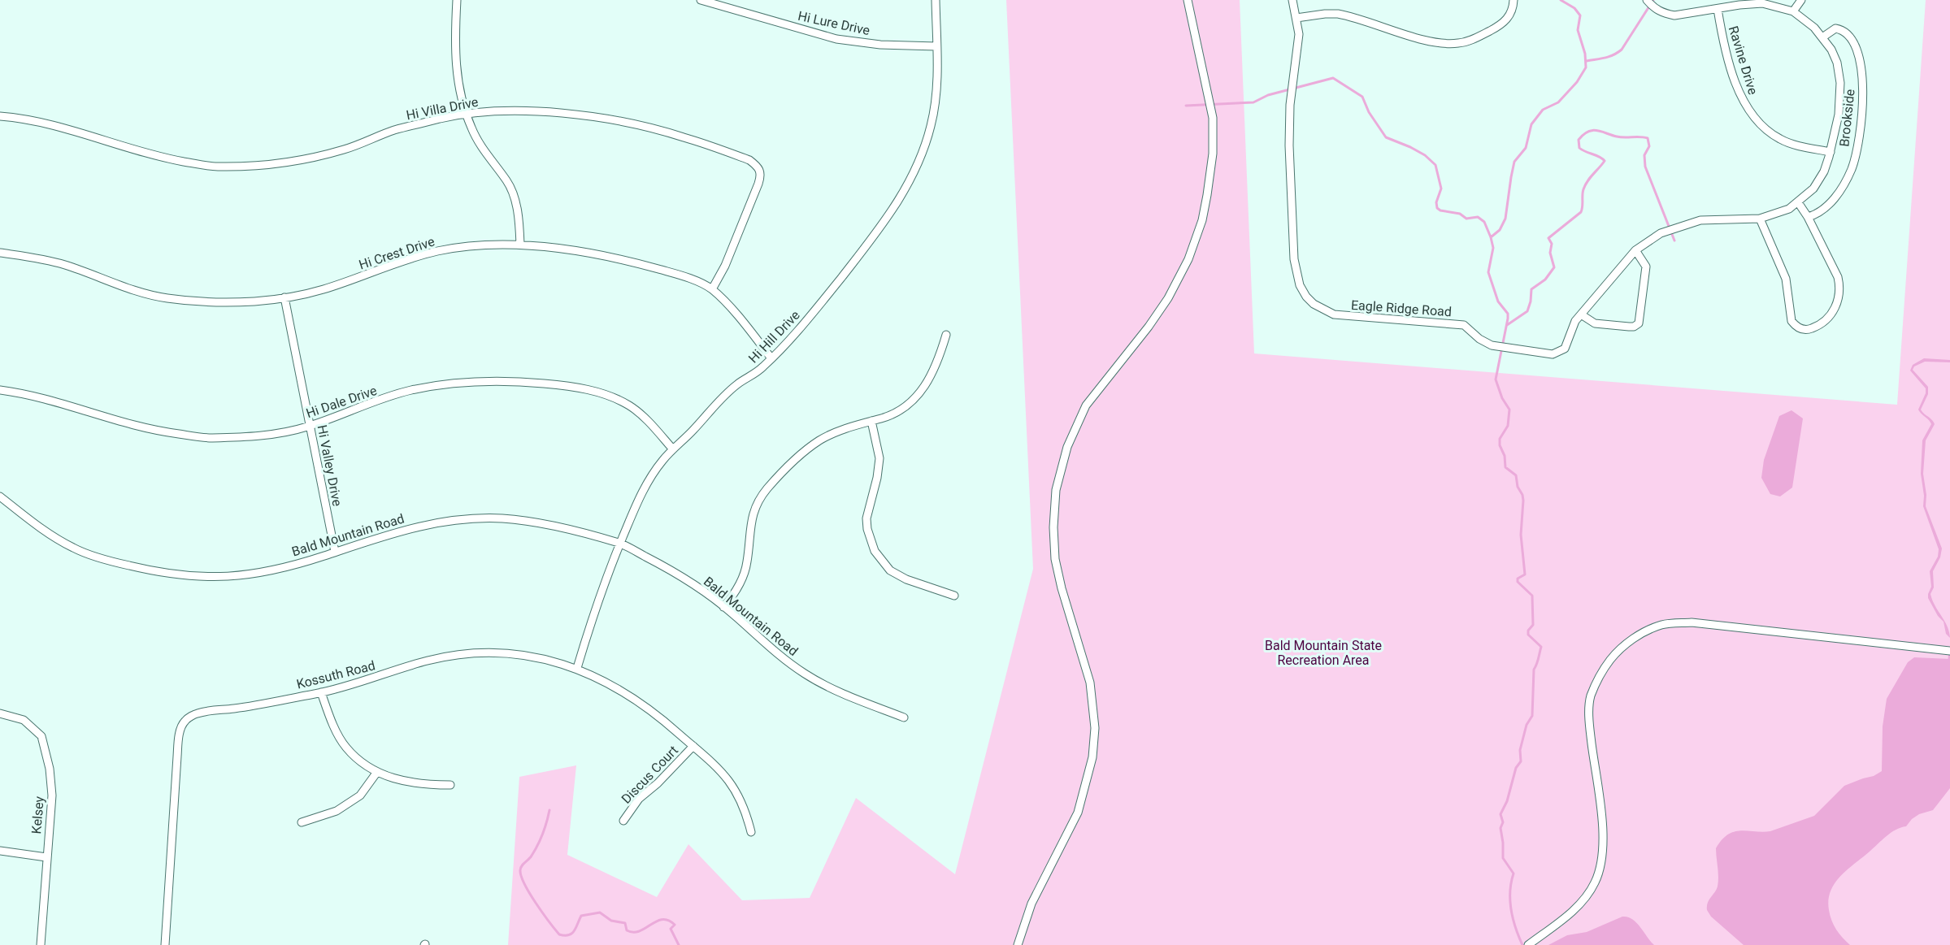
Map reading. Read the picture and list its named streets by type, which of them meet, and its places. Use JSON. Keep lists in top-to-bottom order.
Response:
{
  "streets": {
    "street": [
      "Hi Lure Drive",
      "Ravine Drive",
      "Hi Villa Drive",
      "Brookside",
      "Hi Crest Drive",
      "Eagle Ridge Road",
      "Hi Hill Drive",
      "Hi Dale Drive",
      "Hi Valley Drive",
      "Bald Mountain Road",
      "Kossuth Road",
      "Discus Court",
      "Kelsey"
    ]
  },
  "crossings": [
    ["Hi Lure Drive", "Hi Hill Drive"],
    ["Ravine Drive", "Eagle Ridge Road"],
    ["Hi Villa Drive", "Hi Crest Drive"],
    ["Brookside", "Eagle Ridge Road"],
    ["Hi Crest Drive", "Hi Hill Drive"],
    ["Hi Crest Drive", "Hi Valley Drive"],
    ["Hi Hill Drive", "Hi Dale Drive"],
    ["Hi Hill Drive", "Bald Mountain Road"],
    ["Hi Hill Drive", "Kossuth Road"],
    ["Hi Dale Drive", "Hi Valley Drive"],
    ["Hi Valley Drive", "Bald Mountain Road"],
    ["Kossuth Road", "Discus Court"]
  ],
  "parks": ["Bald Mountain State Recreation Area"]
}
